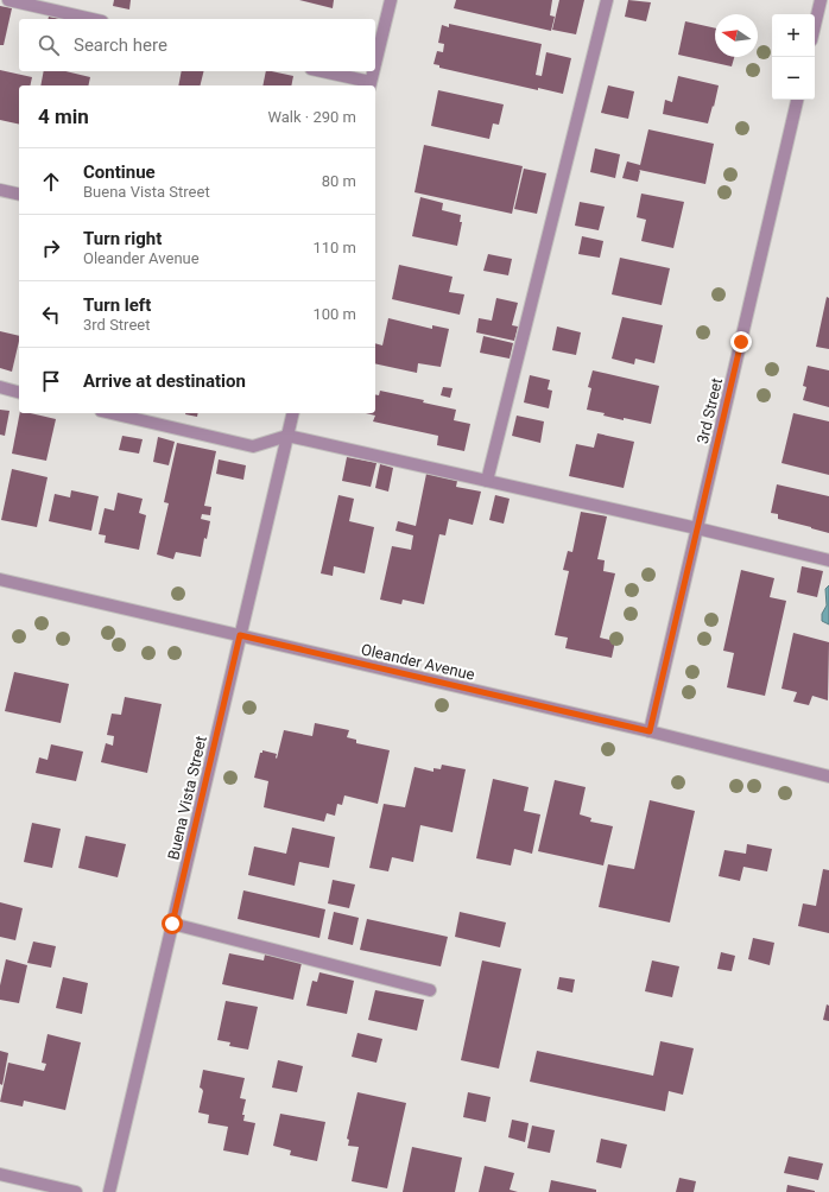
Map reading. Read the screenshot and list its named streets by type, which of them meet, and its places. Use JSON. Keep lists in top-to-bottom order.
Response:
{
  "streets": {
    "street": ["3rd Street", "Oleander Avenue", "Buena Vista Street"]
  },
  "crossings": [
    ["3rd Street", "Oleander Avenue"],
    ["Oleander Avenue", "Buena Vista Street"]
  ],
  "north": "left",
  "page": {
    "map_buttons": ["+", "−"],
    "search": "Search here",
    "heading": ["4 min", "Walk · 290 m"],
    "list": [
      ["Continue", "Buena Vista Street", "80 m"],
      ["Turn right", "Oleander Avenue", "110 m"],
      ["Turn left", "3rd Street", "100 m"],
      "Arrive at destination"
    ]
  }
}
